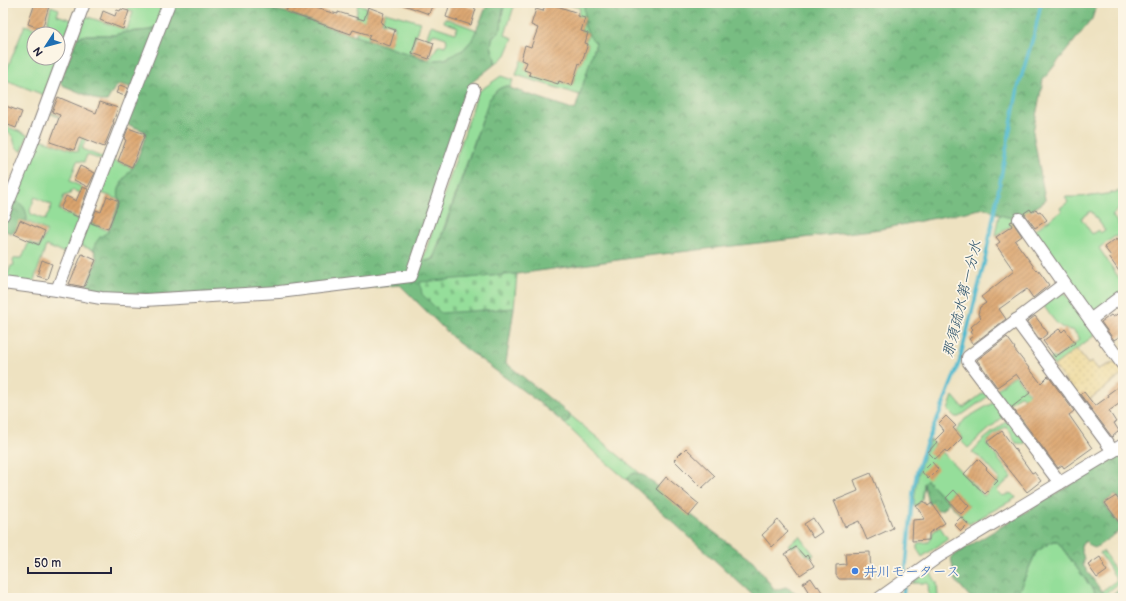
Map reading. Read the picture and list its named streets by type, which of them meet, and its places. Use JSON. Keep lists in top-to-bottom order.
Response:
{
  "water": ["那須疏水第一分水"],
  "places": ["井川モータース"],
  "scale_bar": "50 m",
  "north": "bottom left"
}
